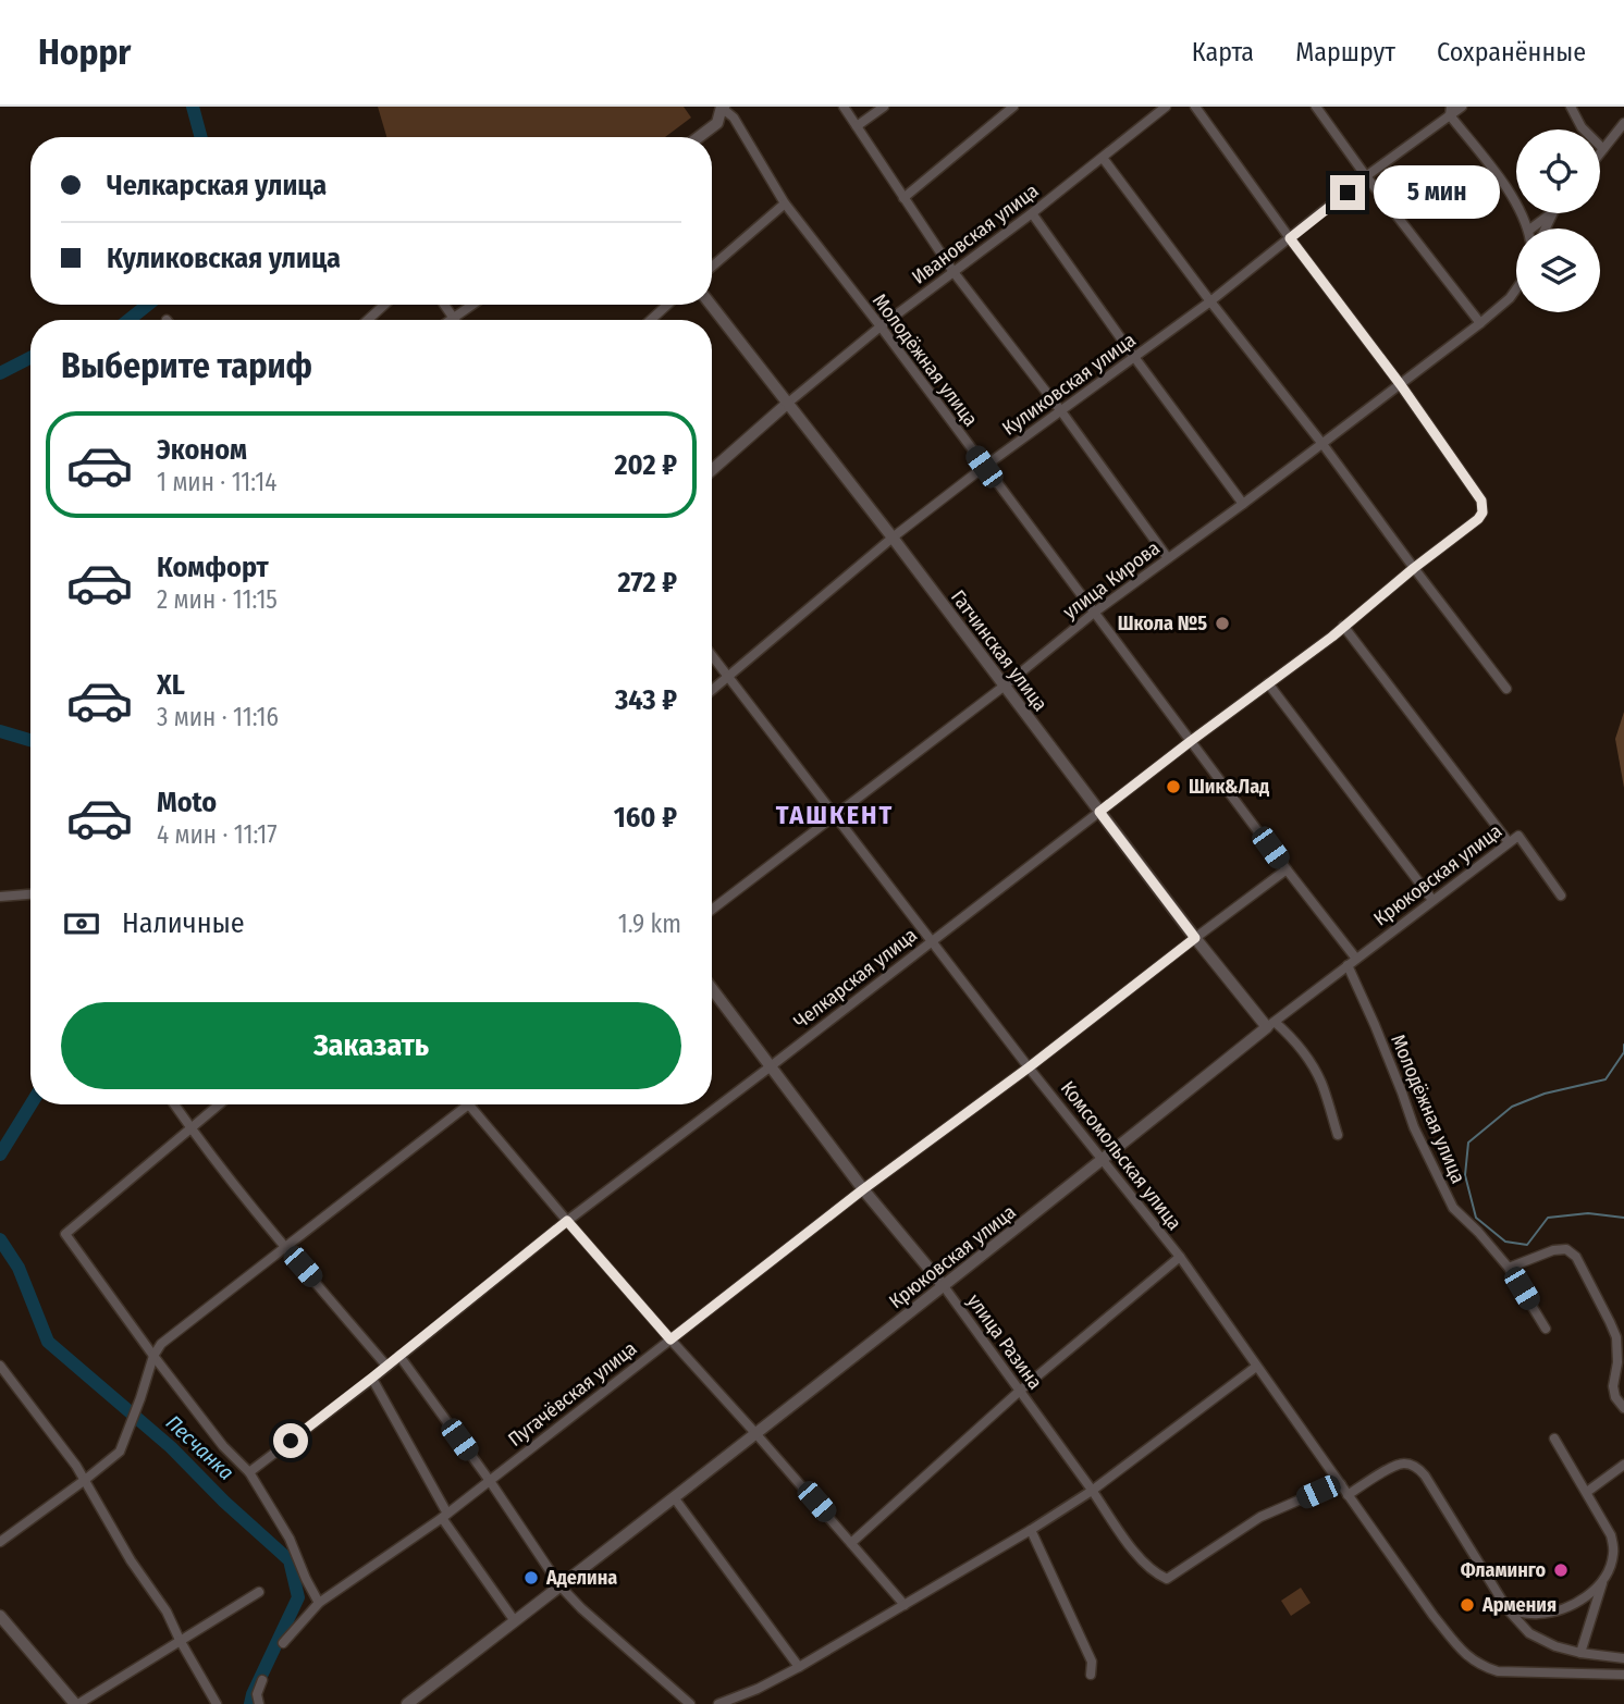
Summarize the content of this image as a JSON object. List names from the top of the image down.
{
  "streets": {
    "street": [
      "Ивановская улица",
      "Молодёжная улица",
      "Куликовская улица",
      "улица Кирова",
      "Гатчинская улица",
      "Крюковская улица",
      "Челкарская улица",
      "Комсомольская улица",
      "улица Разина",
      "Пугачёвская улица"
    ]
  },
  "crossings": [
    ["Ивановская улица", "Молодёжная улица"],
    ["Ивановская улица", "Гатчинская улица"],
    ["Молодёжная улица", "Куликовская улица"],
    ["Молодёжная улица", "улица Кирова"],
    ["Молодёжная улица", "Крюковская улица"],
    ["Молодёжная улица", "Челкарская улица"],
    ["Молодёжная улица", "Пугачёвская улица"],
    ["Куликовская улица", "Гатчинская улица"],
    ["Куликовская улица", "Комсомольская улица"],
    ["улица Кирова", "Гатчинская улица"],
    ["улица Кирова", "Челкарская улица"],
    ["улица Кирова", "Комсомольская улица"],
    ["Гатчинская улица", "Крюковская улица"],
    ["Гатчинская улица", "Челкарская улица"],
    ["Гатчинская улица", "Пугачёвская улица"],
    ["Крюковская улица", "Комсомольская улица"],
    ["Крюковская улица", "улица Разина"],
    ["Челкарская улица", "Комсомольская улица"],
    ["Челкарская улица", "улица Разина"],
    ["Комсомольская улица", "улица Разина"],
    ["Комсомольская улица", "Пугачёвская улица"],
    ["улица Разина", "Пугачёвская улица"]
  ],
  "districts": ["ТАШКЕНТ"],
  "water": ["Песчанка"],
  "places": [
    "Школа №5",
    "Шик&Лад",
    "Фламинго",
    "Аделина",
    "Армения"
  ],
  "page": {
    "header": "Hoppr",
    "nav": ["Карта", "Маршрут", "Сохранённые"],
    "banner": ["Челкарская улица", "Куликовская улица"],
    "bubble": "5 мин",
    "heading": "Выберите тариф",
    "list": [
      {
        "name": "Эконом",
        "note": "1 мин · 11:14",
        "value": "202 ₽"
      },
      {
        "name": "Комфорт",
        "note": "2 мин · 11:15",
        "value": "272 ₽"
      },
      {
        "name": "XL",
        "note": "3 мин · 11:16",
        "value": "343 ₽"
      },
      {
        "name": "Moto",
        "note": "4 мин · 11:17",
        "value": "160 ₽"
      }
    ],
    "pay": ["Наличные", "1.9 km"],
    "buttons": "Заказать"
  }
}
